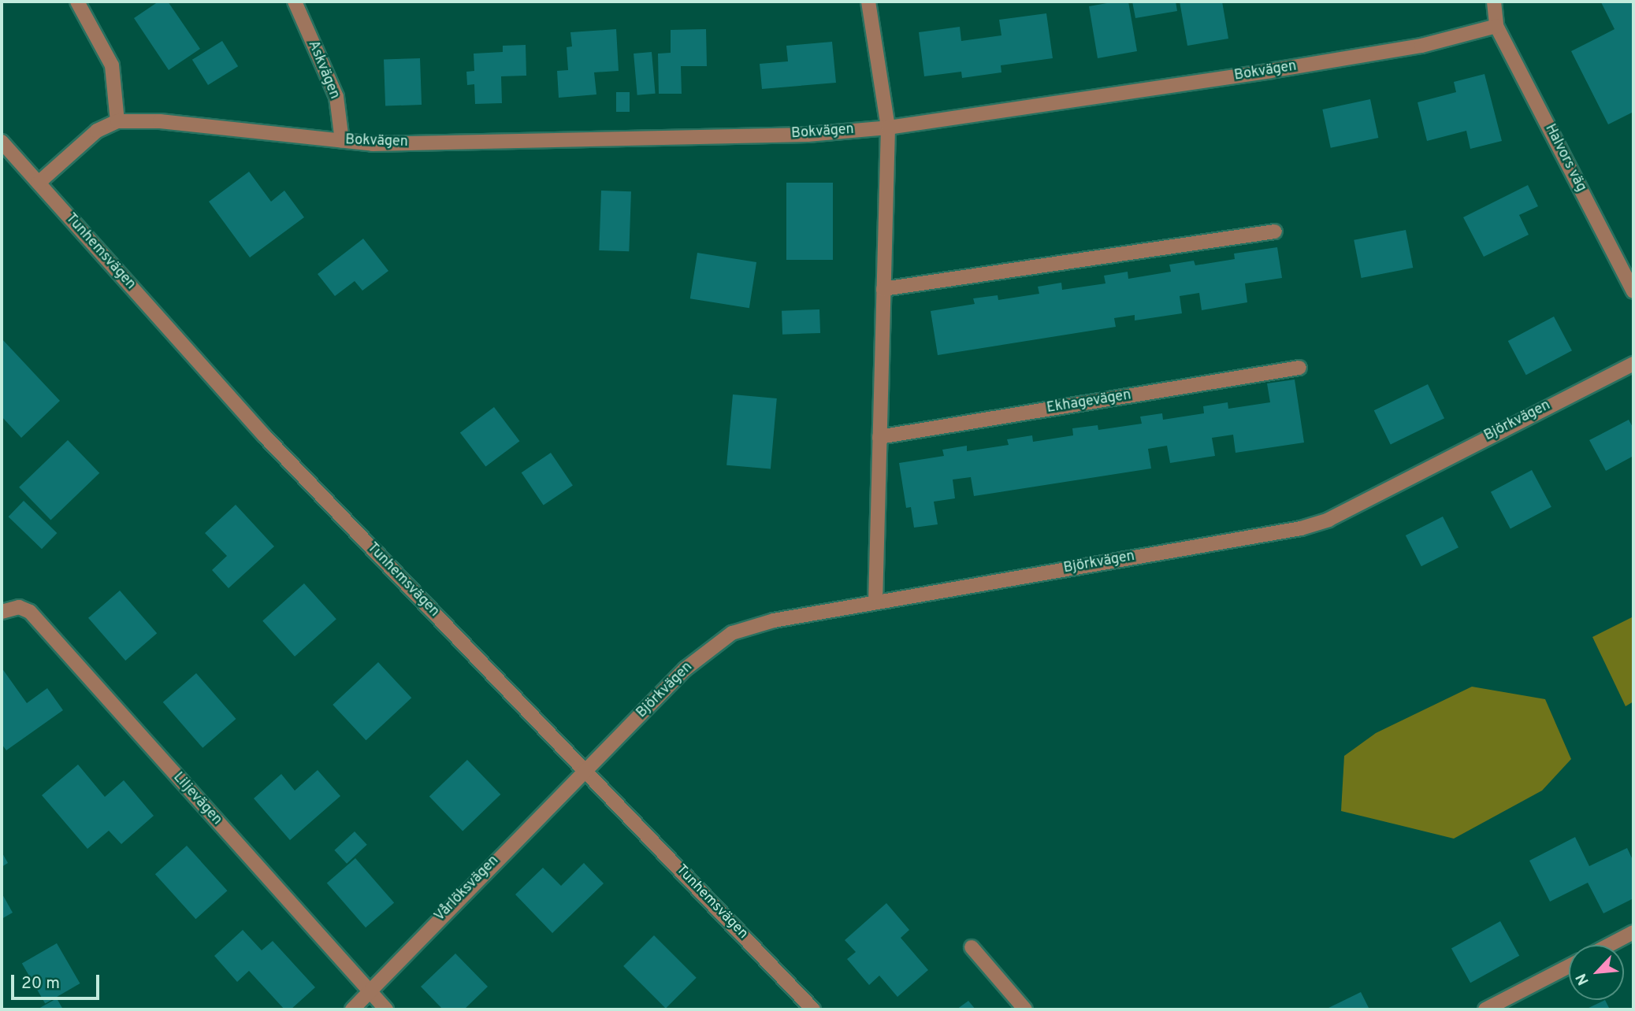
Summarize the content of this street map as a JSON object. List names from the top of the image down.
{
  "streets": {
    "street": [
      "Askvägen",
      "Bokvägen",
      "Halvors väg",
      "Tunhemsvägen",
      "Ekhagevägen",
      "Björkvägen",
      "Liljevägen",
      "Vårlöksvägen"
    ]
  },
  "crossings": [
    ["Askvägen", "Bokvägen"],
    ["Bokvägen", "Halvors väg"],
    ["Bokvägen", "Tunhemsvägen"],
    ["Tunhemsvägen", "Björkvägen"],
    ["Tunhemsvägen", "Vårlöksvägen"],
    ["Björkvägen", "Vårlöksvägen"],
    ["Liljevägen", "Vårlöksvägen"]
  ],
  "scale_bar": "20 m",
  "north": "bottom left"
}
